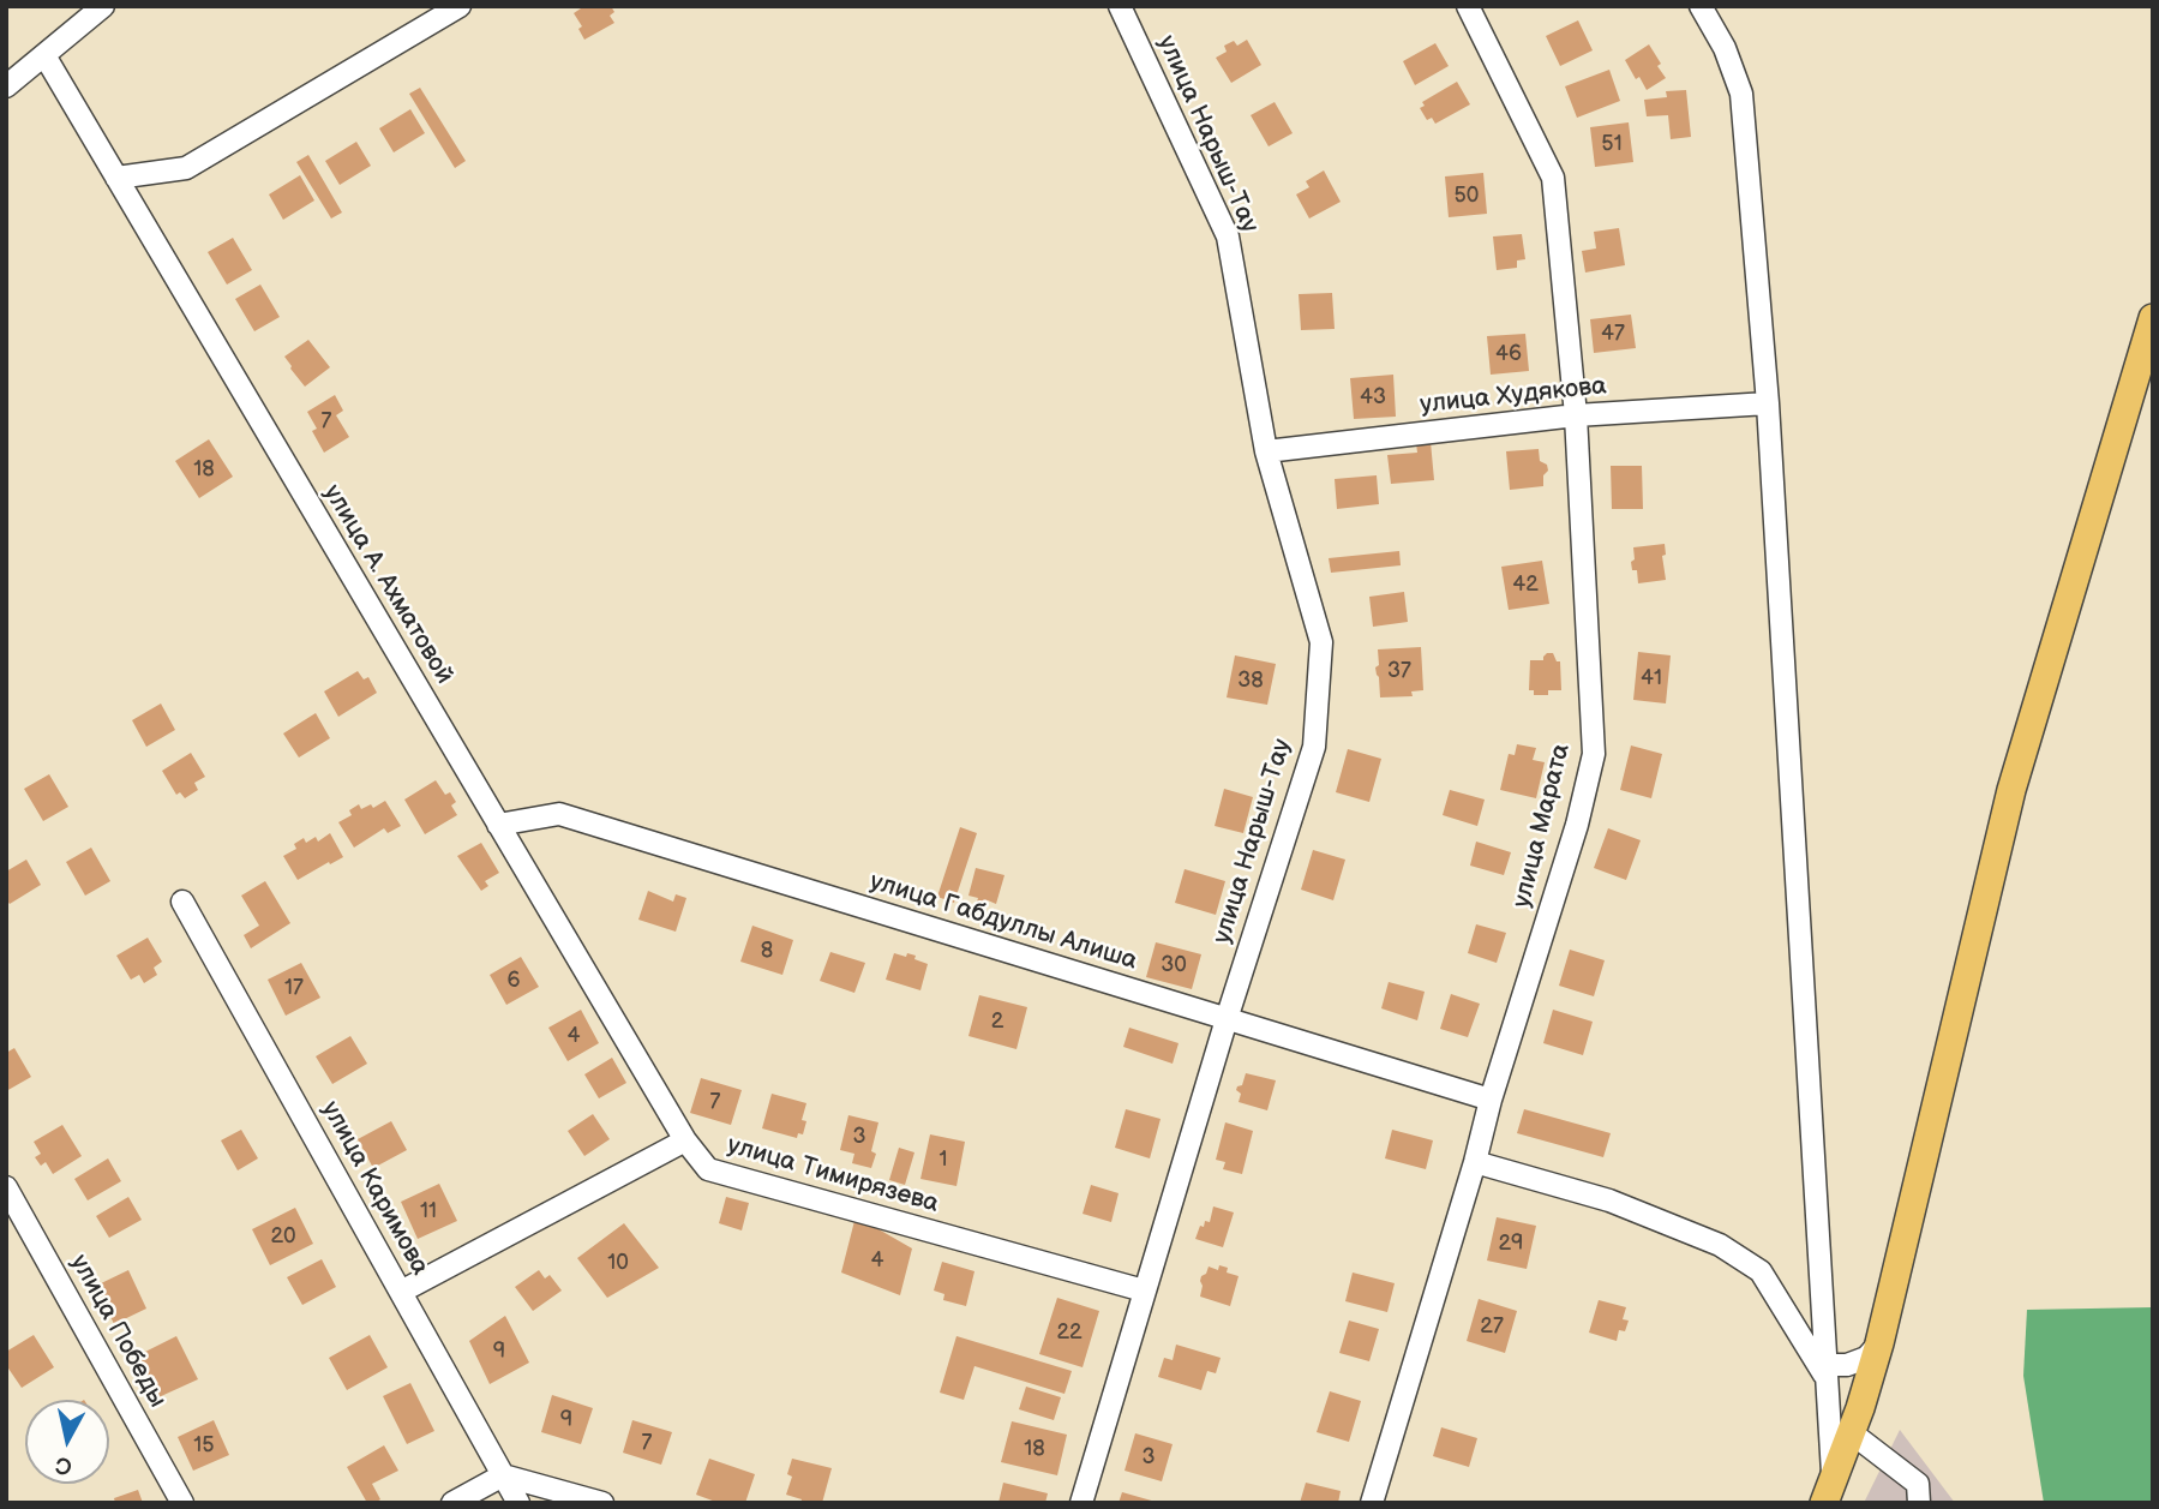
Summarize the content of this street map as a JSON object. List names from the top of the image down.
{
  "streets": {
    "street": [
      "улица Нарыш-Тау",
      "улица Худякова",
      "улица А. Ахматовой",
      "улица Марата",
      "улица Габдуллы Алиша",
      "улица Тимирязева",
      "улица Каримова",
      "улица Победы"
    ]
  },
  "crossings": [
    ["улица Нарыш-Тау", "улица Худякова"],
    ["улица Нарыш-Тау", "улица Габдуллы Алиша"],
    ["улица Нарыш-Тау", "улица Тимирязева"],
    ["улица Худякова", "улица Марата"],
    ["улица А. Ахматовой", "улица Габдуллы Алиша"],
    ["улица А. Ахматовой", "улица Тимирязева"],
    ["улица Марата", "улица Габдуллы Алиша"]
  ],
  "house_numbers": [
    "51",
    "50",
    "47",
    "46",
    "43",
    "7",
    "18",
    "42",
    "37",
    "41",
    "38",
    "8",
    "30",
    "6",
    "17",
    "2",
    "4",
    "7",
    "3",
    "1",
    "11",
    "20",
    "29",
    "4",
    "10",
    "27",
    "22",
    "9",
    "9",
    "7",
    "15",
    "18",
    "3"
  ],
  "north": "bottom"
}
